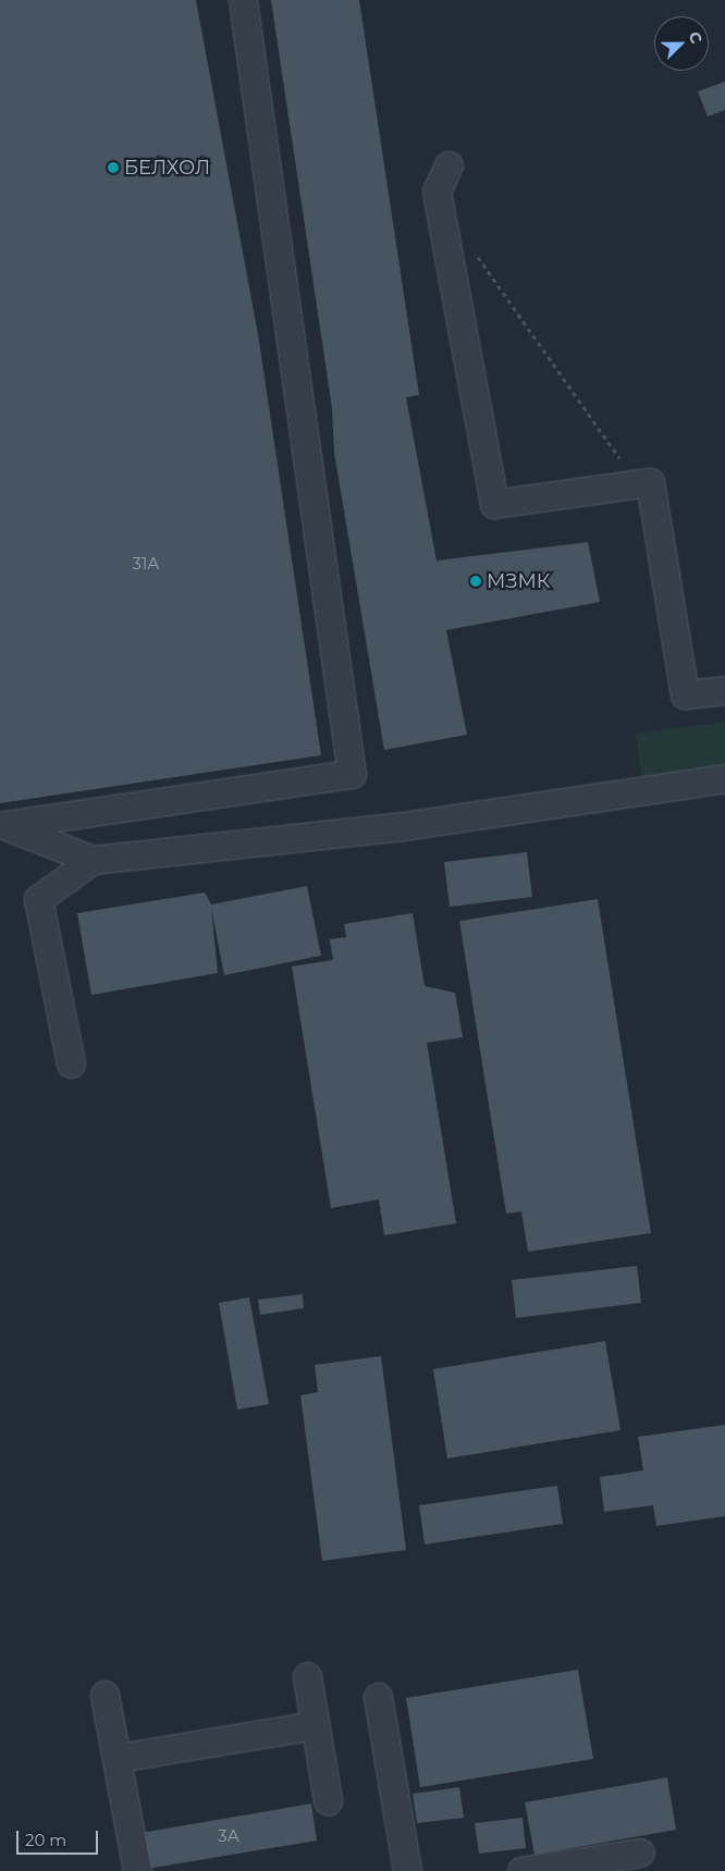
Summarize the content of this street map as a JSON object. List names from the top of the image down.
{
  "places": ["БЕЛХОЛ", "МЗМК"],
  "house_numbers": ["31А", "3А"],
  "scale_bar": "20 m",
  "north": "top right"
}
